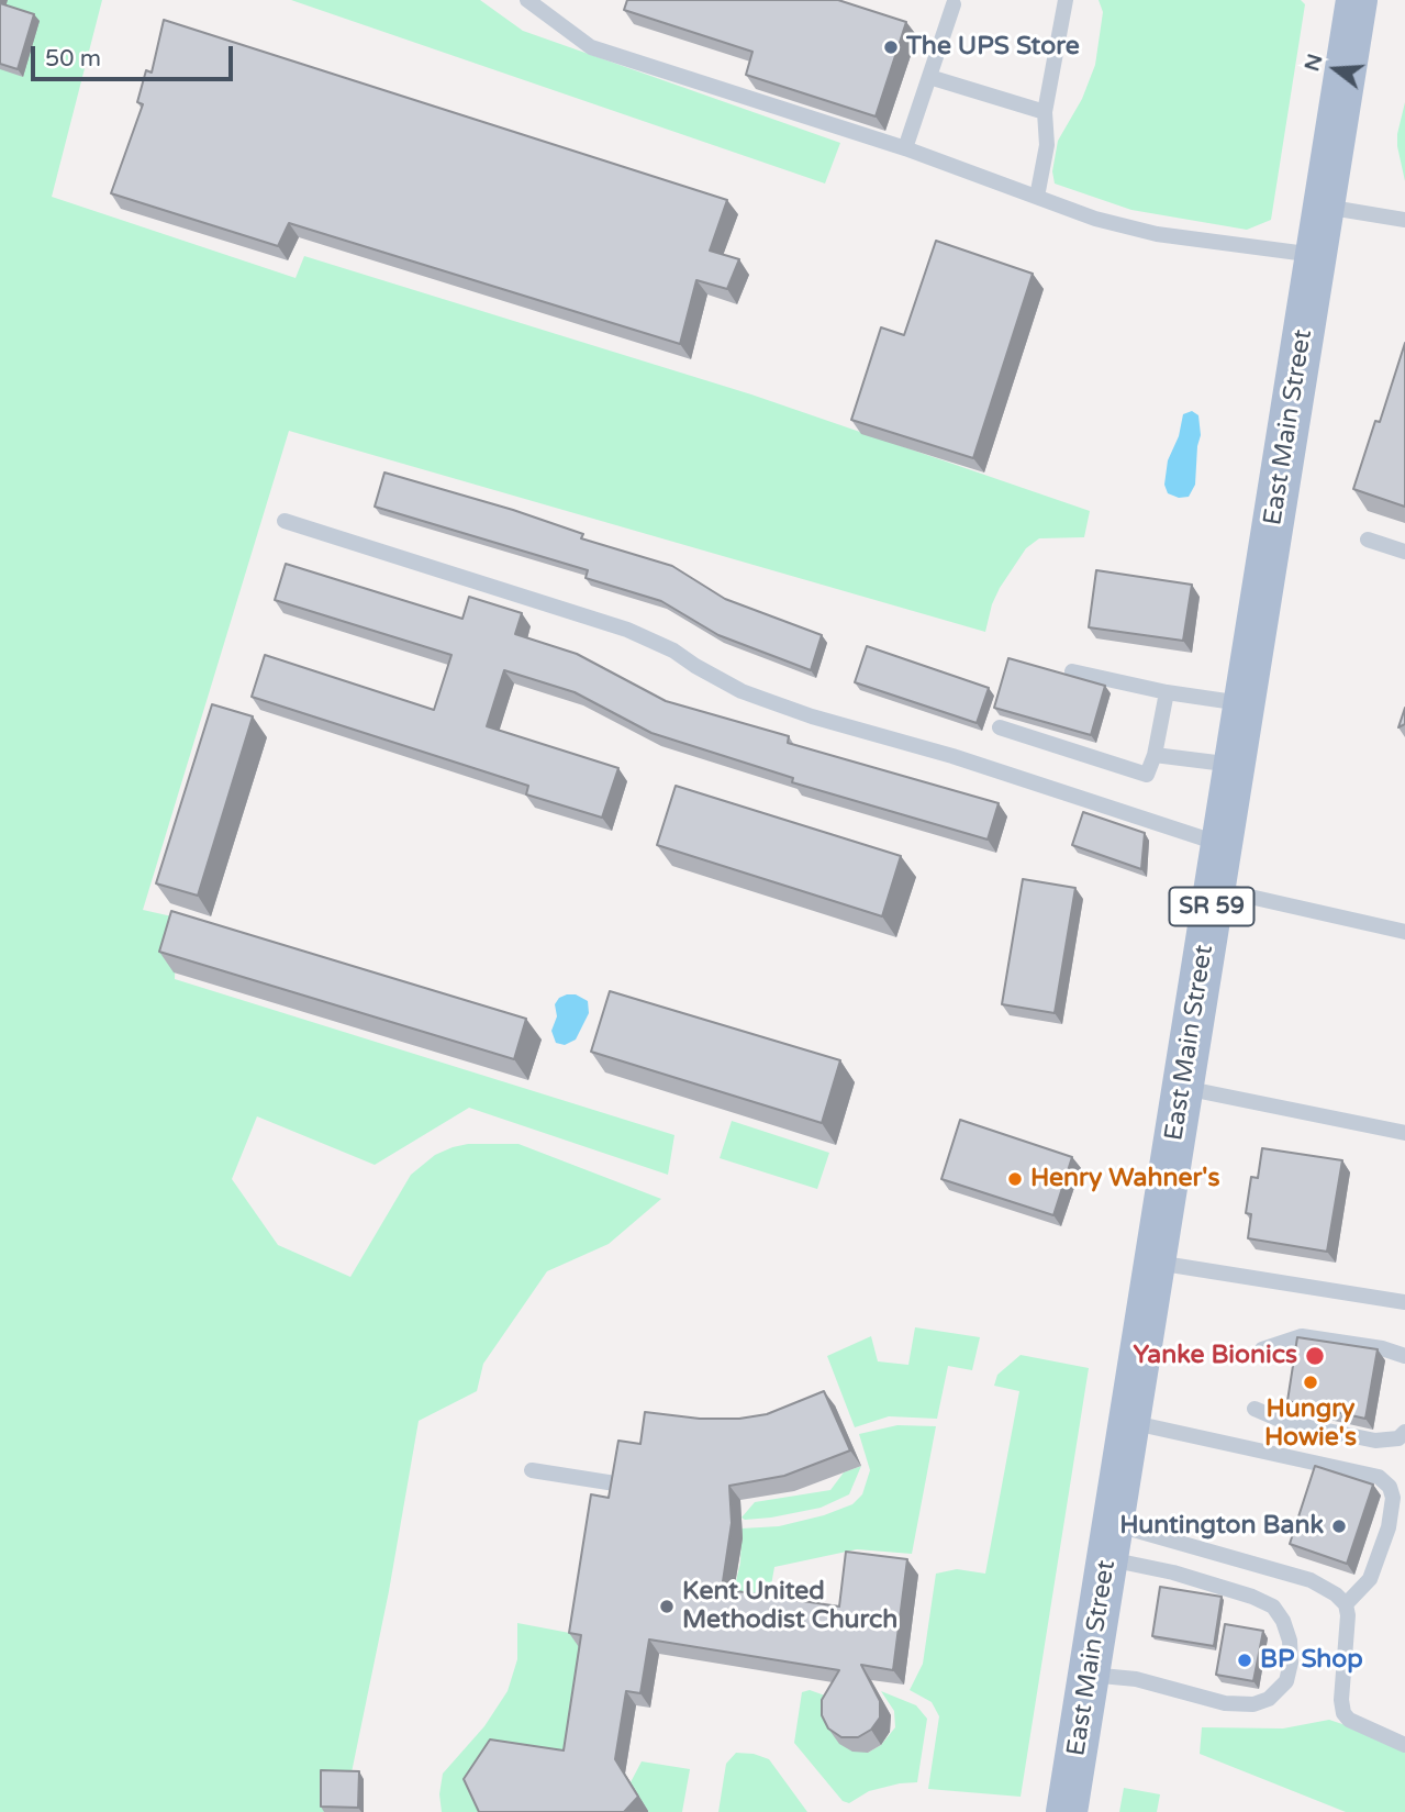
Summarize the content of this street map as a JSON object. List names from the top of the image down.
{
  "streets": {
    "main road": ["East Main Street", "SR 59"]
  },
  "places": [
    "The UPS Store",
    "Henry Wahner's",
    "Yanke Bionics",
    "Hungry Howie's",
    "Huntington Bank",
    "Kent United Methodist Church",
    "BP Shop"
  ],
  "scale_bar": "50 m",
  "north": "left"
}
